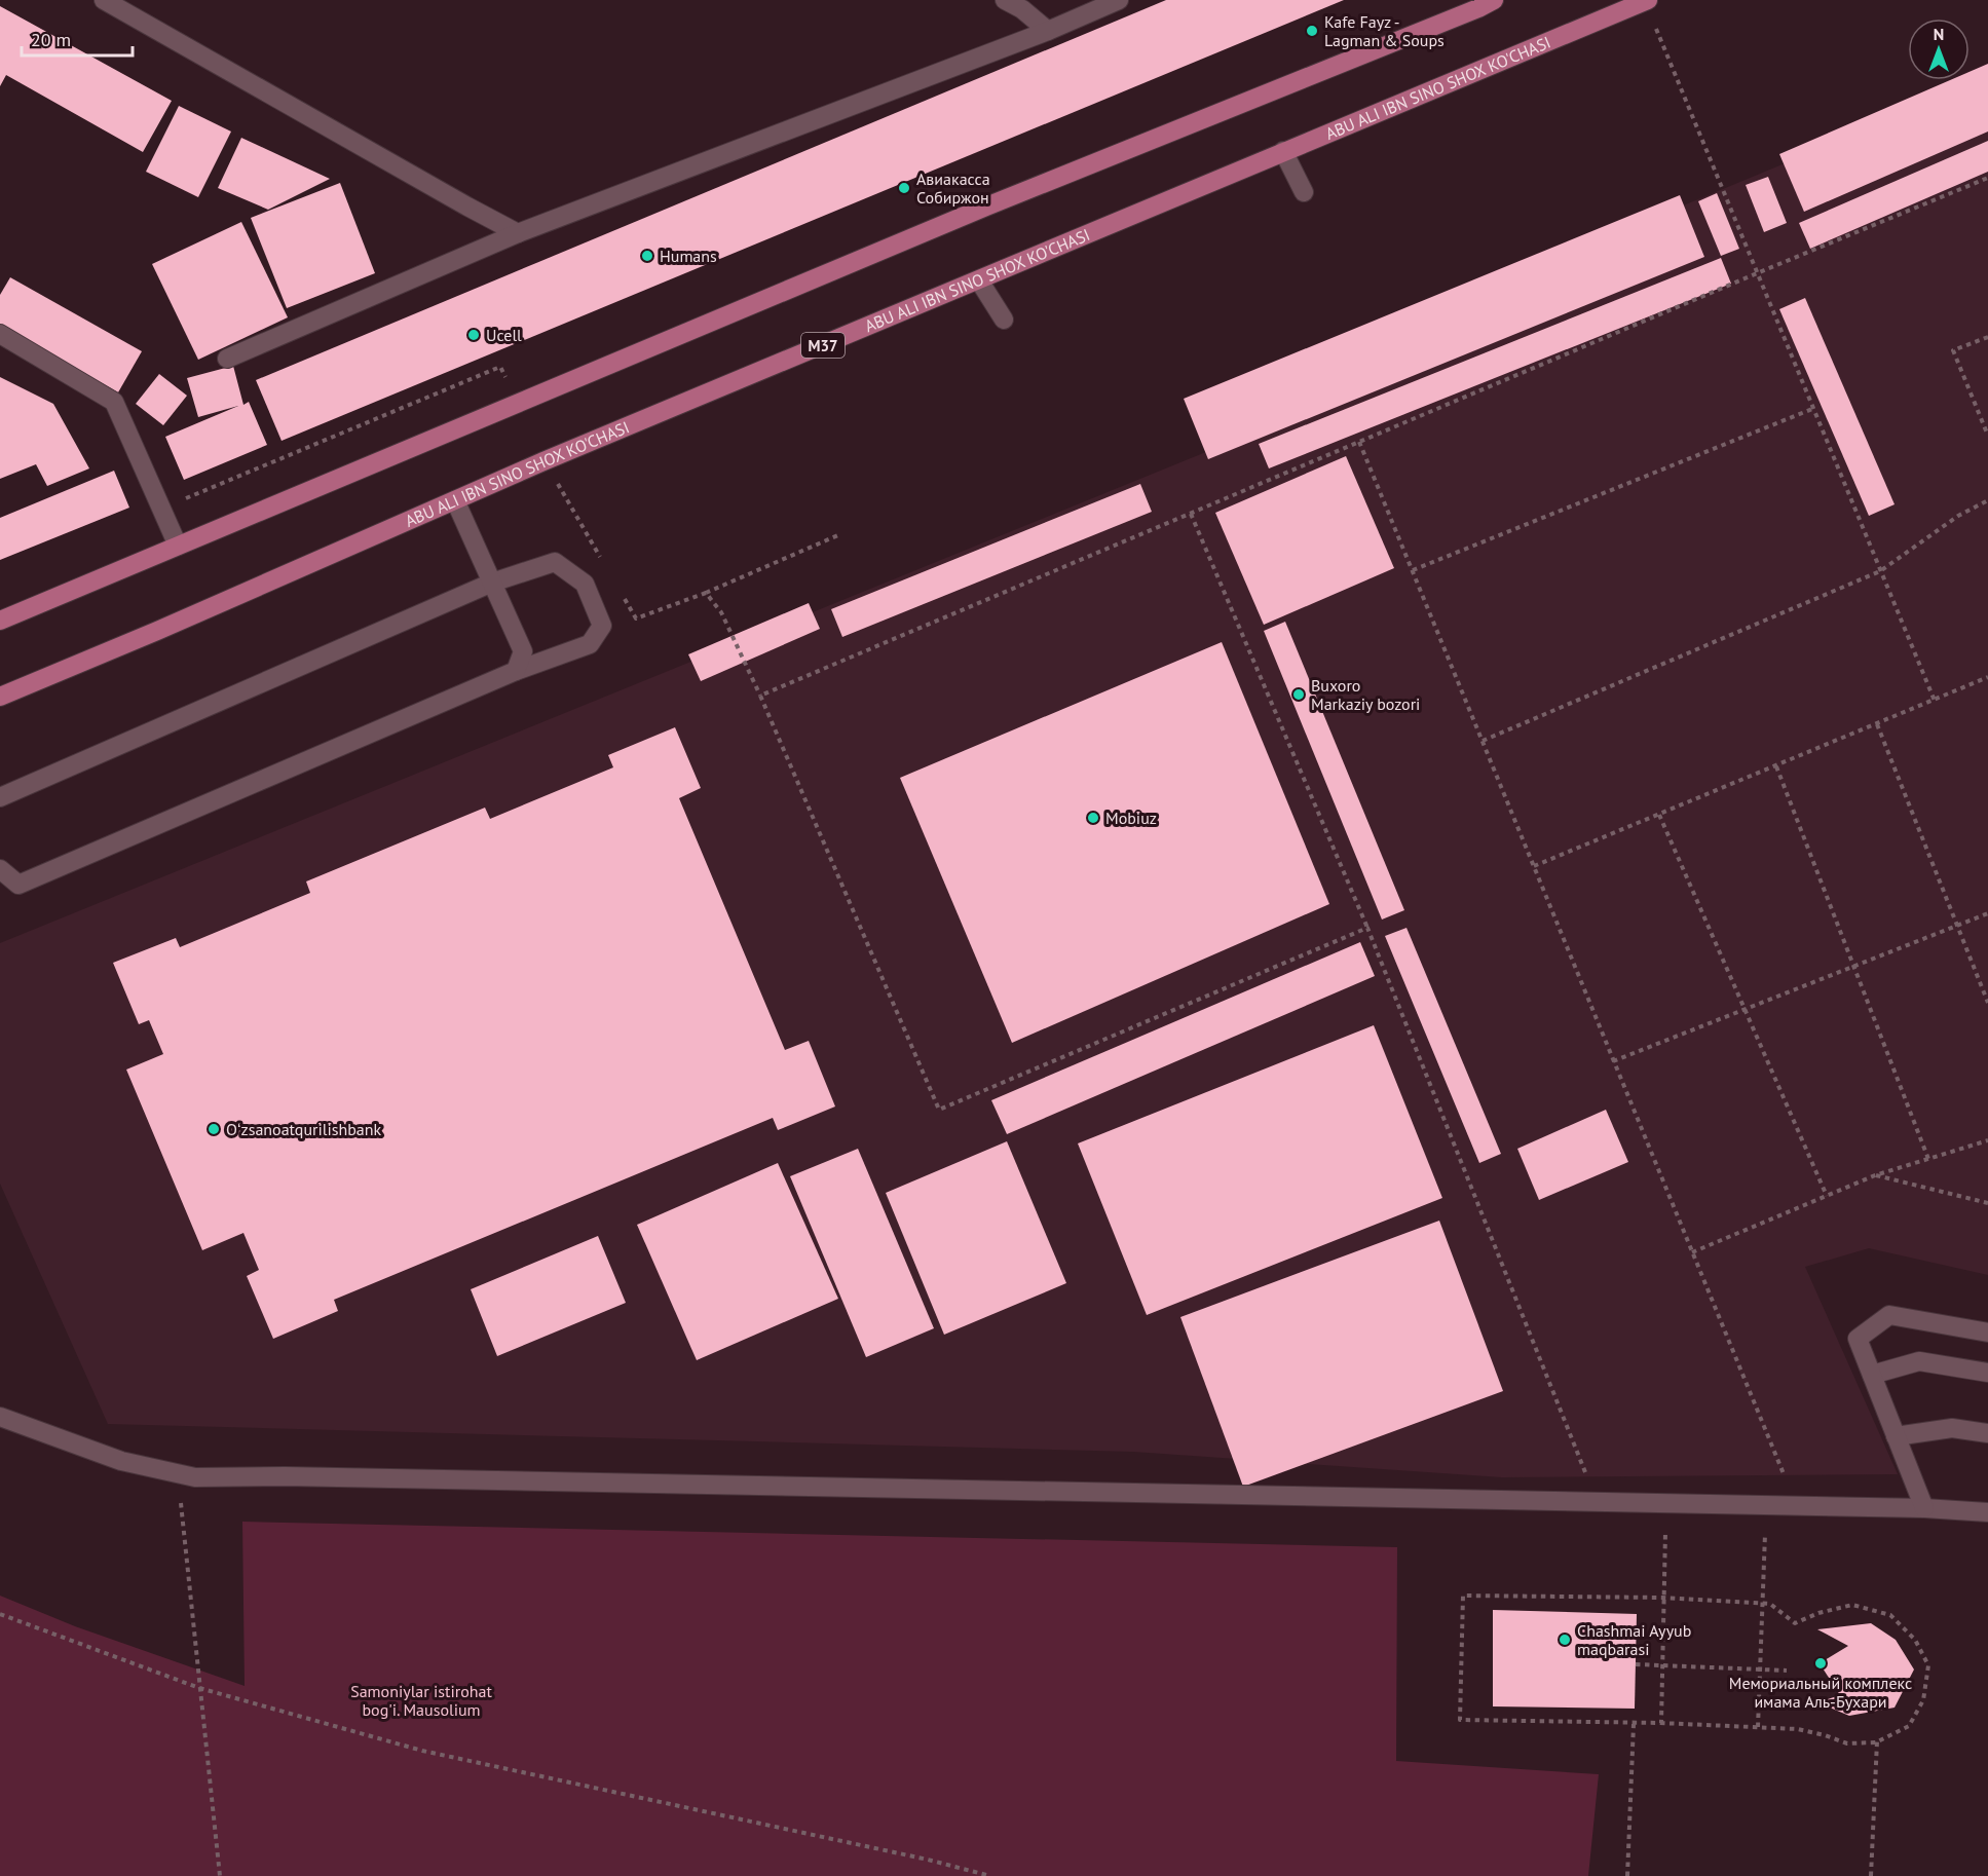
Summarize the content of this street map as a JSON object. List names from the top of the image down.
{
  "streets": {
    "main road": ["ABU ALI IBN SINO SHOX KO'CHASI", "M37"]
  },
  "parks": ["Samoniylar istirohat bog'i. Mausolium"],
  "places": [
    "Kafe Fayz - Lagman & Soups",
    "Авиакасса Собиржон",
    "Humans",
    "Ucell",
    "Buxoro Markaziy bozori",
    "Mobiuz",
    "Oʻzsanoatqurilishbank",
    "Chashmai Ayyub maqbarasi",
    "Мемориальный комплекс имама Аль-Бухари"
  ],
  "scale_bar": "20 m",
  "north": "top"
}
